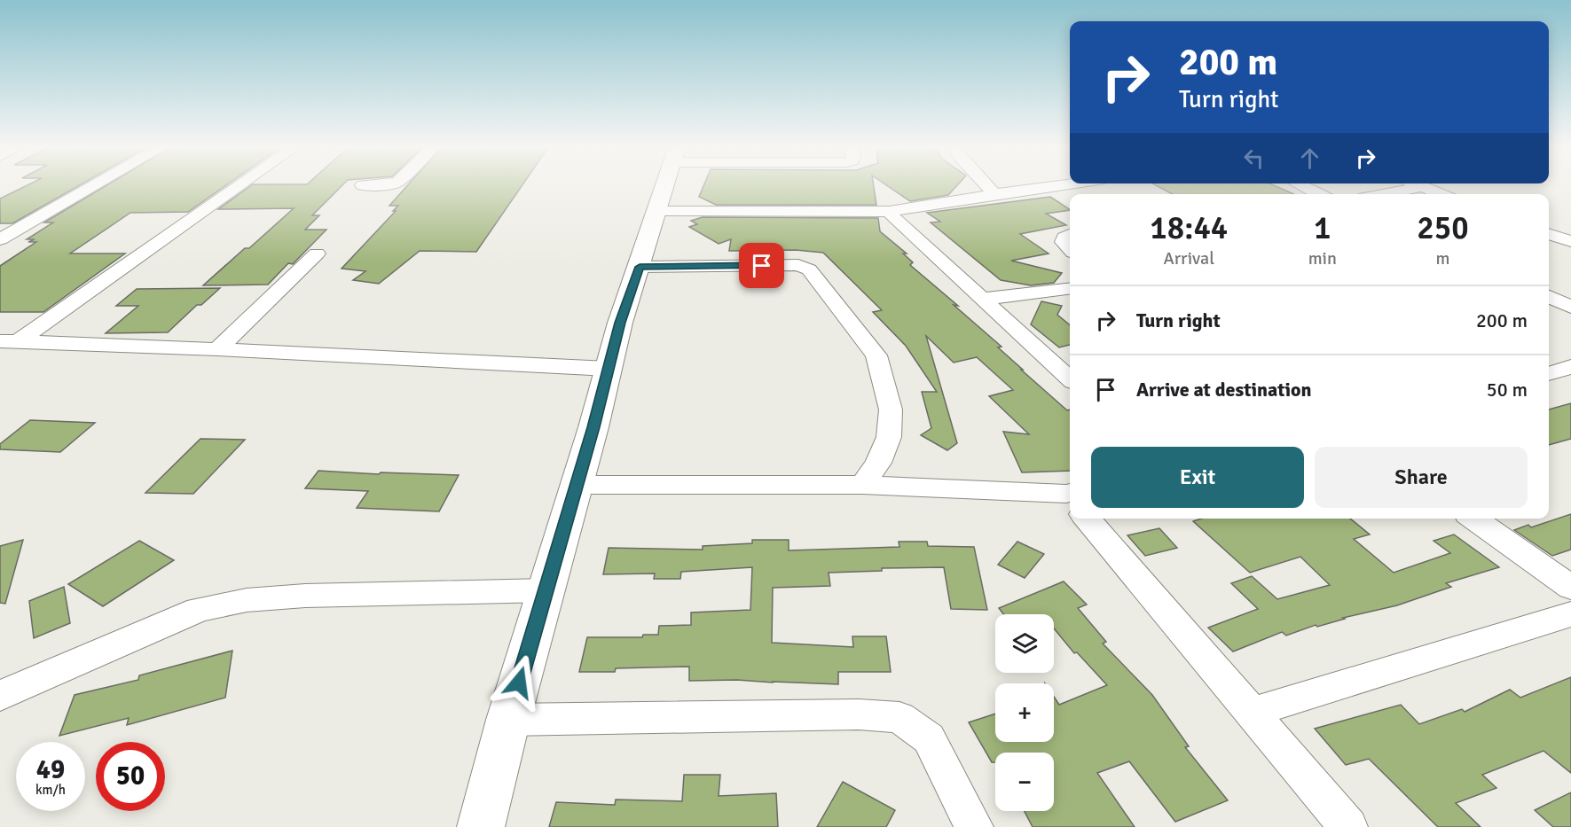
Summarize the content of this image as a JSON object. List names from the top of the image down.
{
  "page": {
    "turn": ["200 m", "Turn right"],
    "eta": [
      "18:44",
      "Arrival",
      "1",
      "min",
      "250",
      "m"
    ],
    "list": [
      {
        "name": "Turn right",
        "value": "200 m"
      },
      {
        "name": "Arrive at destination",
        "value": "50 m"
      }
    ],
    "buttons": ["Exit", "Share"],
    "map_buttons": ["+", "−"],
    "speed": "49 km/h",
    "limit": "50"
  }
}
